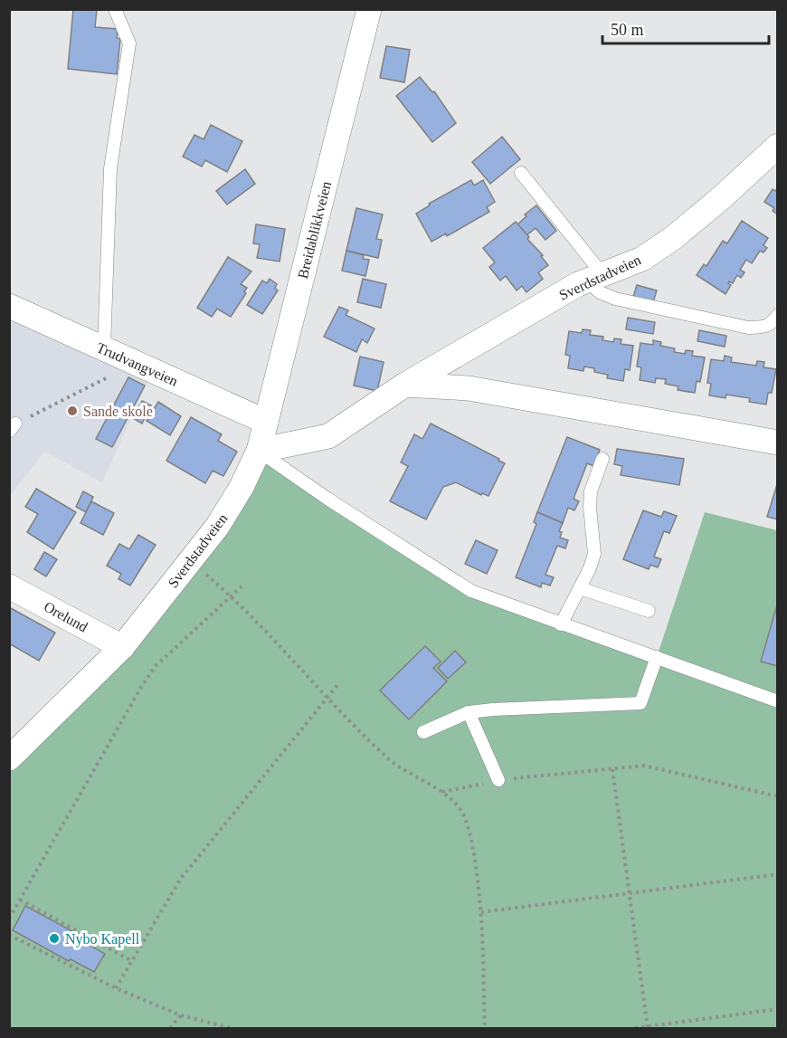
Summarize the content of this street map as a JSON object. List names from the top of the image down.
{
  "streets": {
    "street": [
      "Breidablikkveien",
      "Sverdstadveien",
      "Trudvangveien",
      "Orelund"
    ]
  },
  "crossings": [
    ["Breidablikkveien", "Sverdstadveien"],
    ["Breidablikkveien", "Trudvangveien"],
    ["Sverdstadveien", "Orelund"]
  ],
  "places": ["Sande skole", "Nybo Kapell"],
  "scale_bar": "50 m"
}
